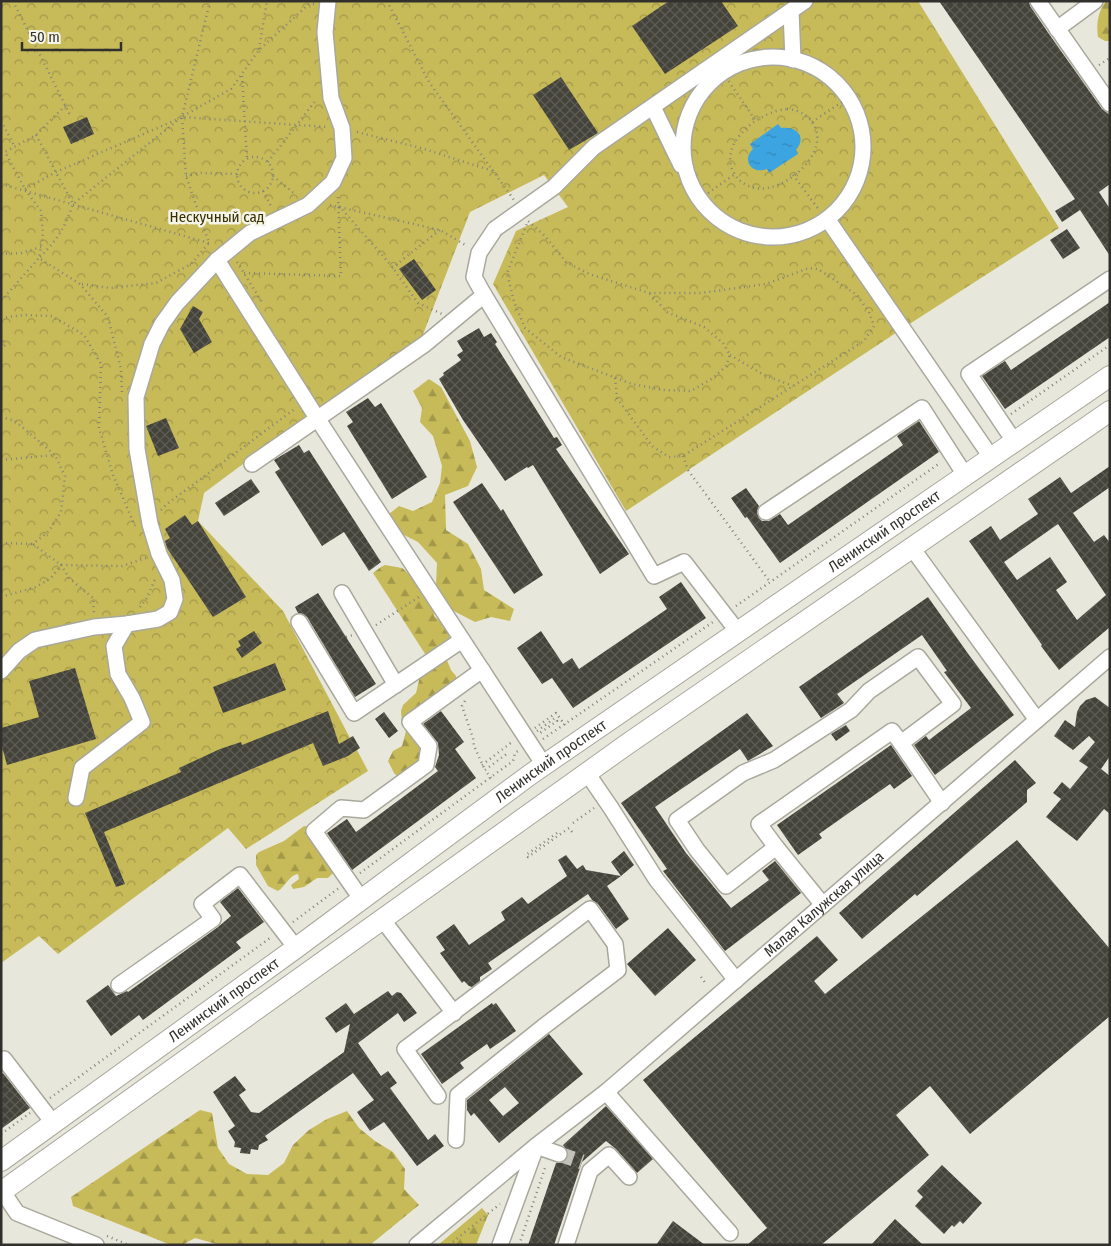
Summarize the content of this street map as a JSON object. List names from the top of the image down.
{
  "streets": {
    "main road": ["Ленинский проспект"],
    "street": ["Малая Калужская улица"]
  },
  "parks": ["Нескучный сад"],
  "scale_bar": "50 m"
}
